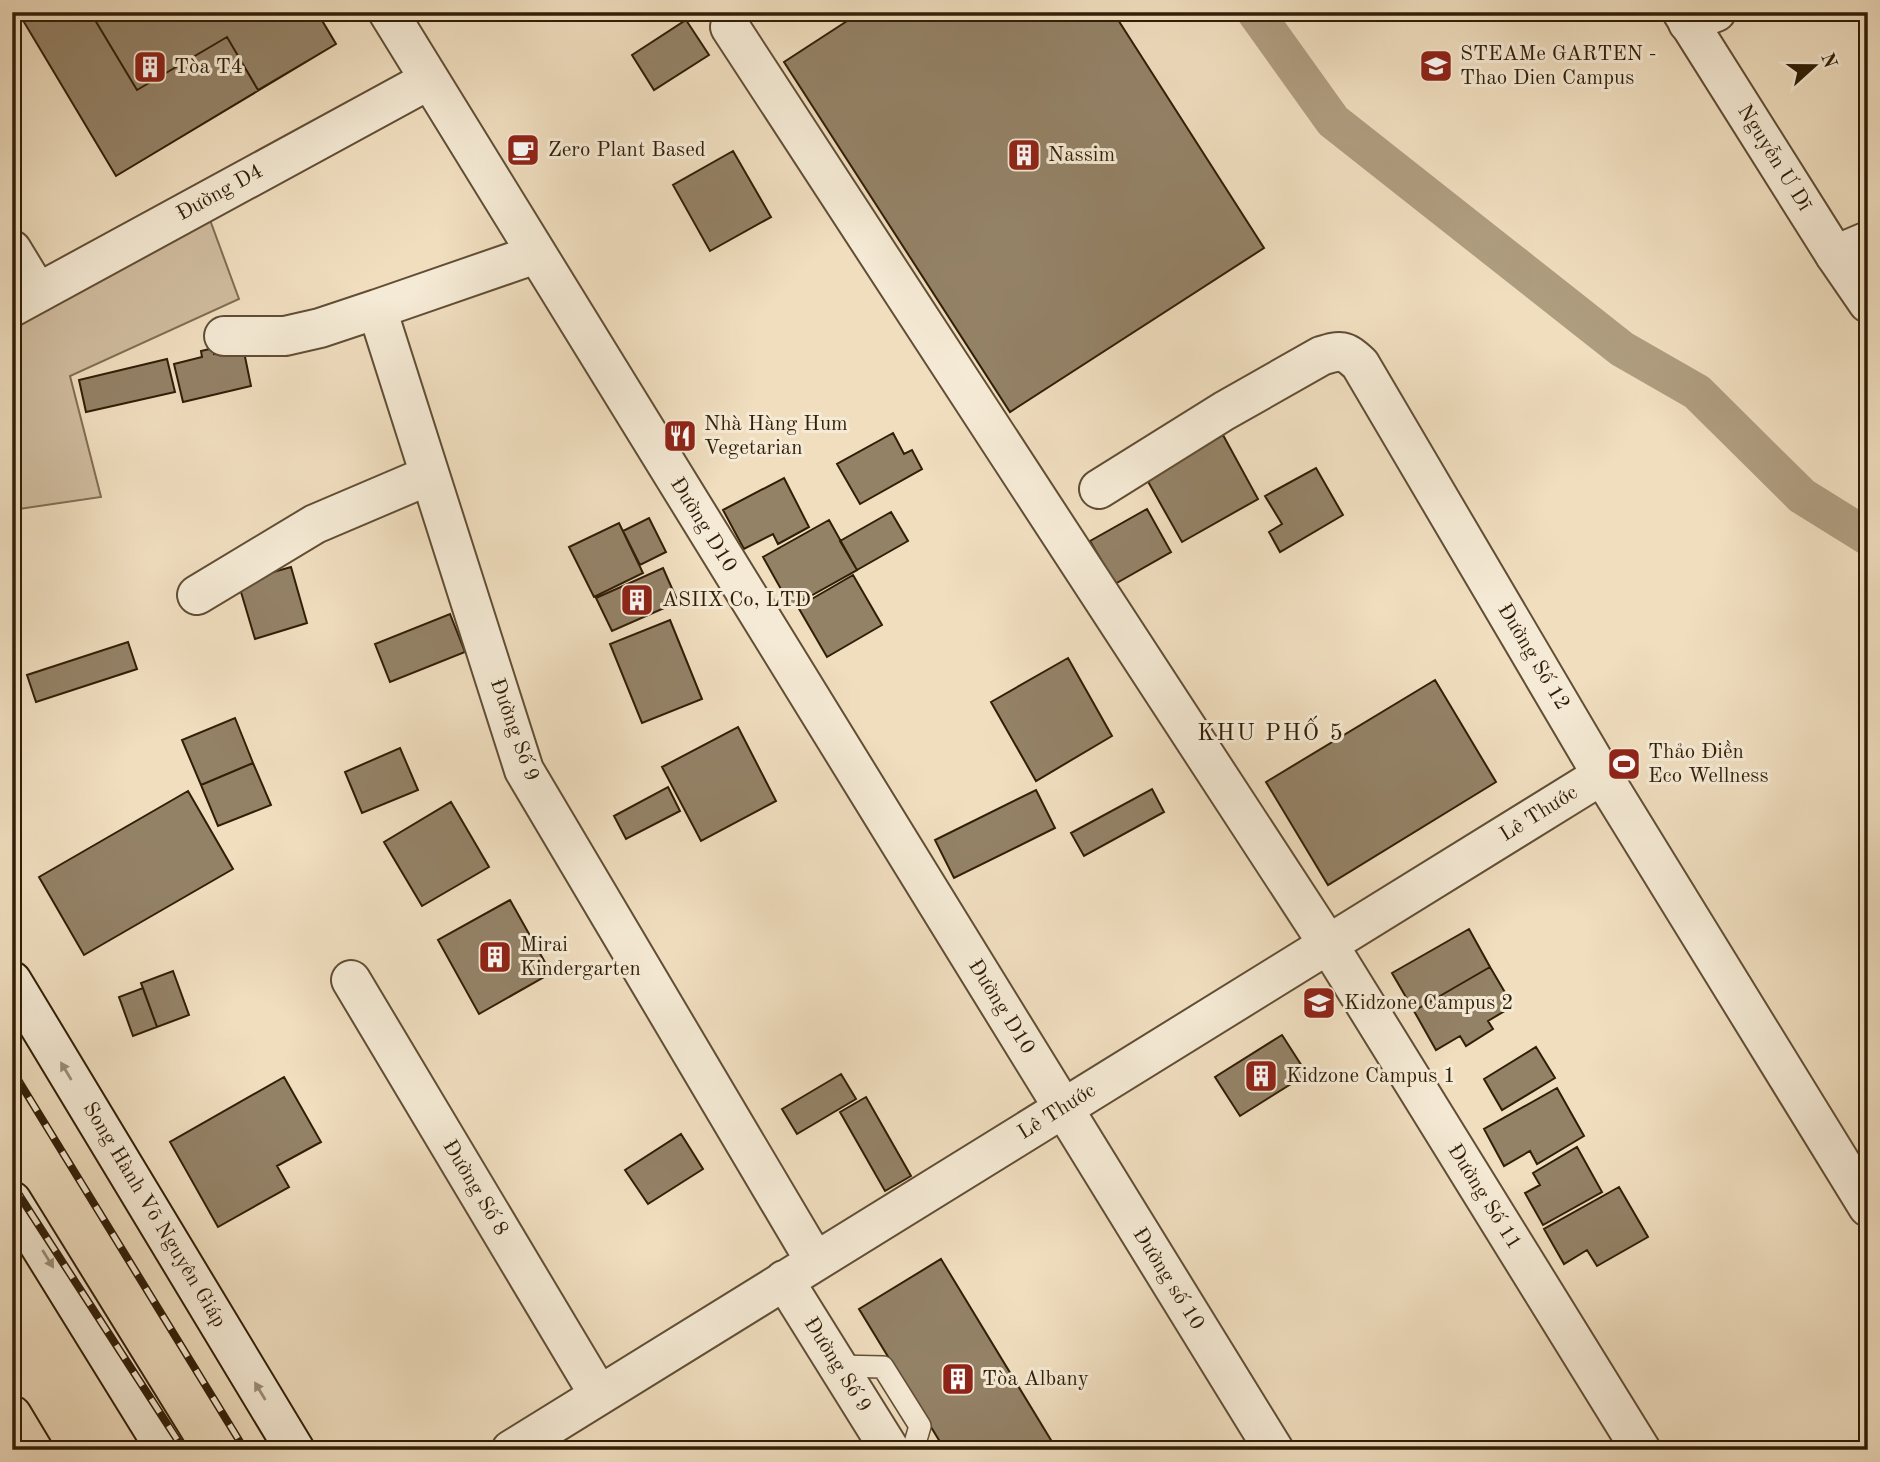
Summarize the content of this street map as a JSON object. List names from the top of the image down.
{
  "streets": {
    "street": [
      "Nguyễn Ư Dĩ",
      "Đường D4",
      "Đường D10",
      "Đường Số 12",
      "Đường Số 9",
      "Lê Thước",
      "Đường Số 8",
      "Đường Số 11",
      "Song Hành Võ Nguyên Giáp",
      "Đường số 10"
    ]
  },
  "crossings": [
    ["Đường D4", "Đường D10"],
    ["Đường D10", "Lê Thước"],
    ["Đường D10", "Đường số 10"],
    ["Đường Số 12", "Lê Thước"],
    ["Đường Số 9", "Lê Thước"],
    ["Lê Thước", "Đường Số 8"],
    ["Lê Thước", "Đường Số 11"],
    ["Lê Thước", "Đường số 10"]
  ],
  "districts": ["KHU PHỐ 5"],
  "places": {
    "school or university": ["STEAMe GARTEN - Thao Dien Campus", "Kidzone Campus 2"],
    "building": [
      "Tòa T4",
      "Nassim",
      "ASIIX Co, LTD",
      "Mirai Kindergarten",
      "Kidzone Campus 1",
      "Tòa Albany"
    ],
    "cafe": ["Zero Plant Based"],
    "restaurant": ["Nhà Hàng Hum Vegetarian"],
    "sports": ["Thảo Điền Eco Wellness"]
  },
  "north": "right"
}
